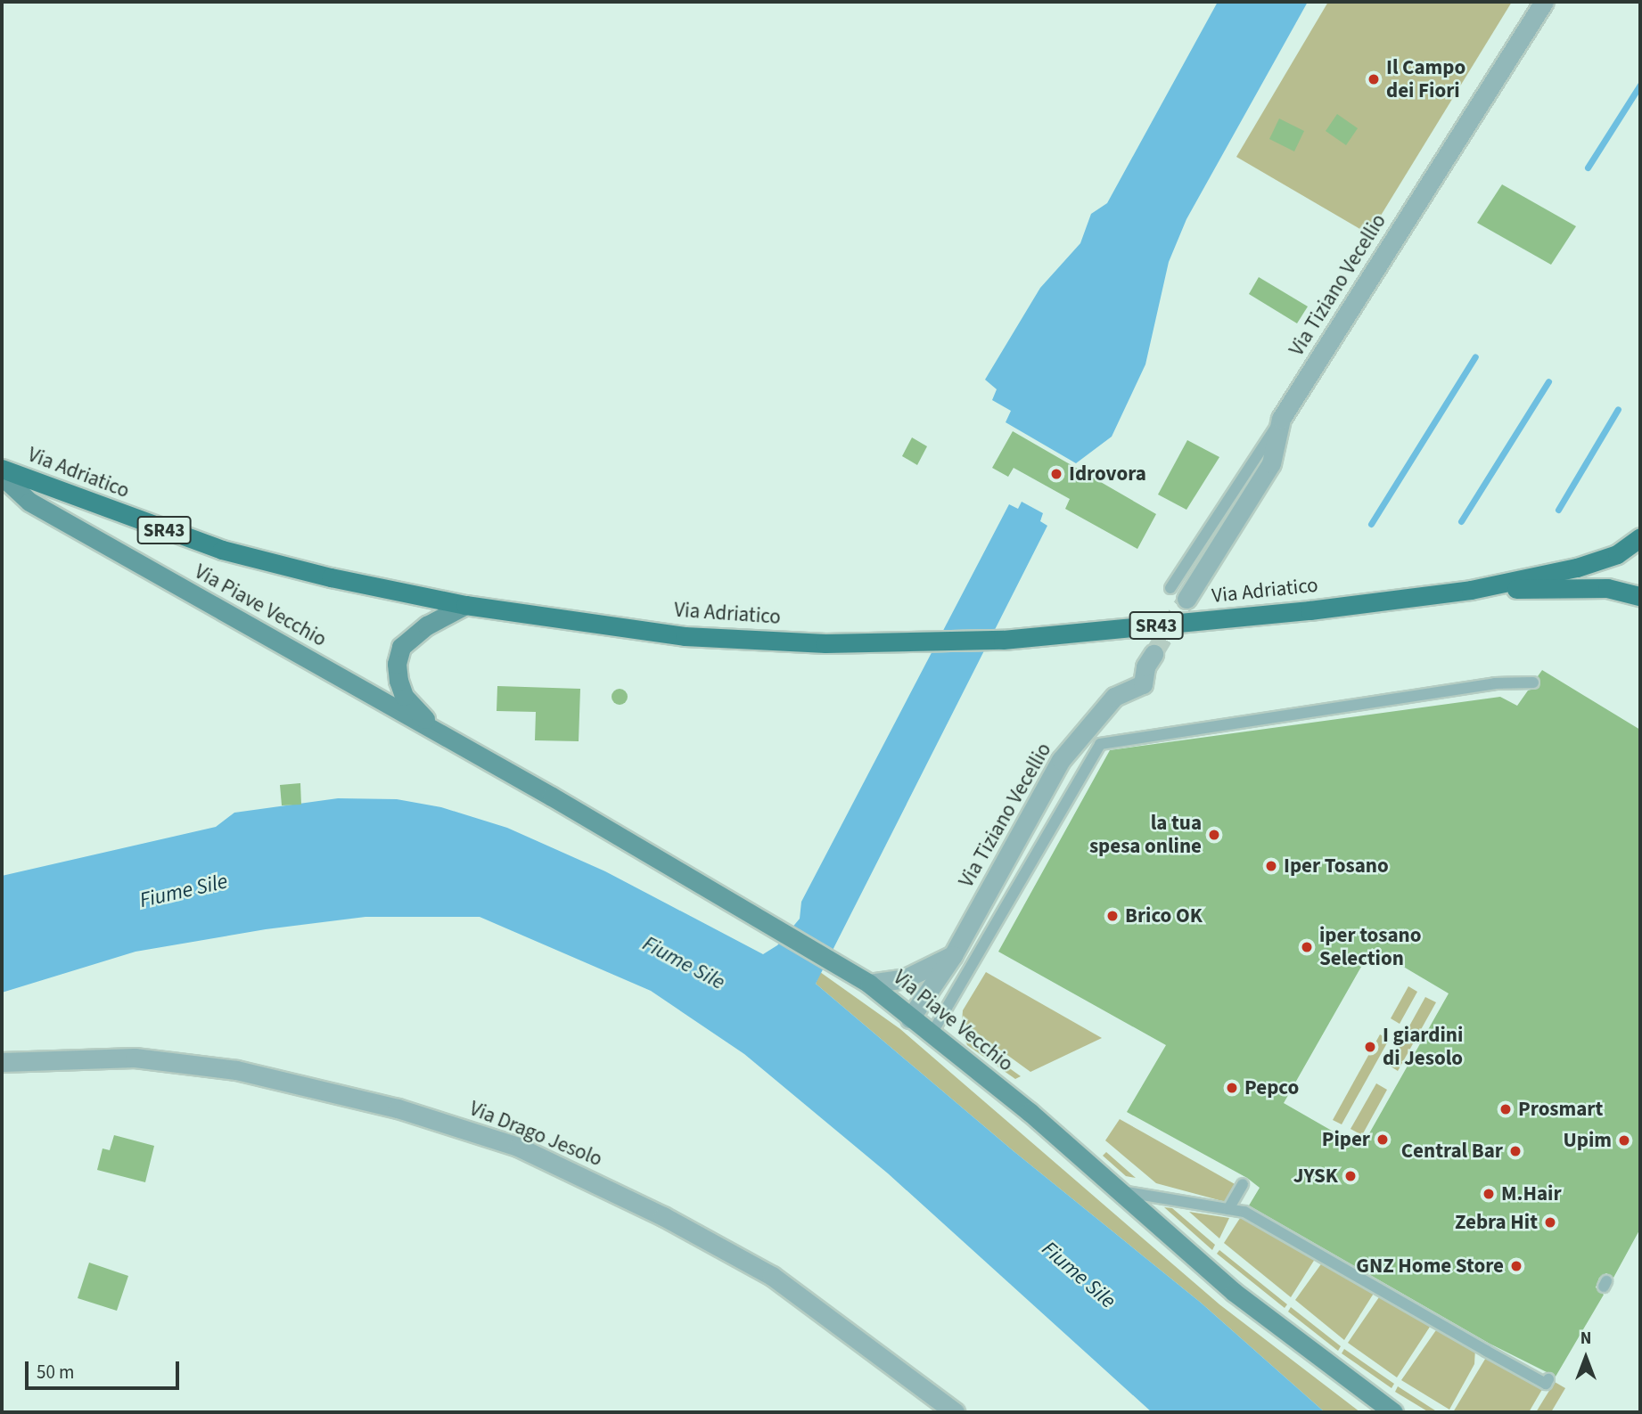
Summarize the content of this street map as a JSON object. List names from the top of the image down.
{
  "streets": {
    "main road": ["Via Adriatico", "SR43"],
    "street": ["Via Tiziano Vecellio", "Via Piave Vecchio", "Via Drago Jesolo"]
  },
  "crossings": [
    ["Via Tiziano Vecellio", "Via Piave Vecchio"],
    ["Via Adriatico", "Via Piave Vecchio"]
  ],
  "water": ["Fiume Sile"],
  "places": [
    "Il Campo dei Fiori",
    "Idrovora",
    "la tua spesa online",
    "Iper Tosano",
    "Brico OK",
    "iper tosano Selection",
    "I giardini di Jesolo",
    "Pepco",
    "Prosmart",
    "Piper",
    "Upim",
    "Central Bar",
    "JYSK",
    "M.Hair",
    "Zebra Hit",
    "GNZ Home Store"
  ],
  "scale_bar": "50 m",
  "north": "top"
}
